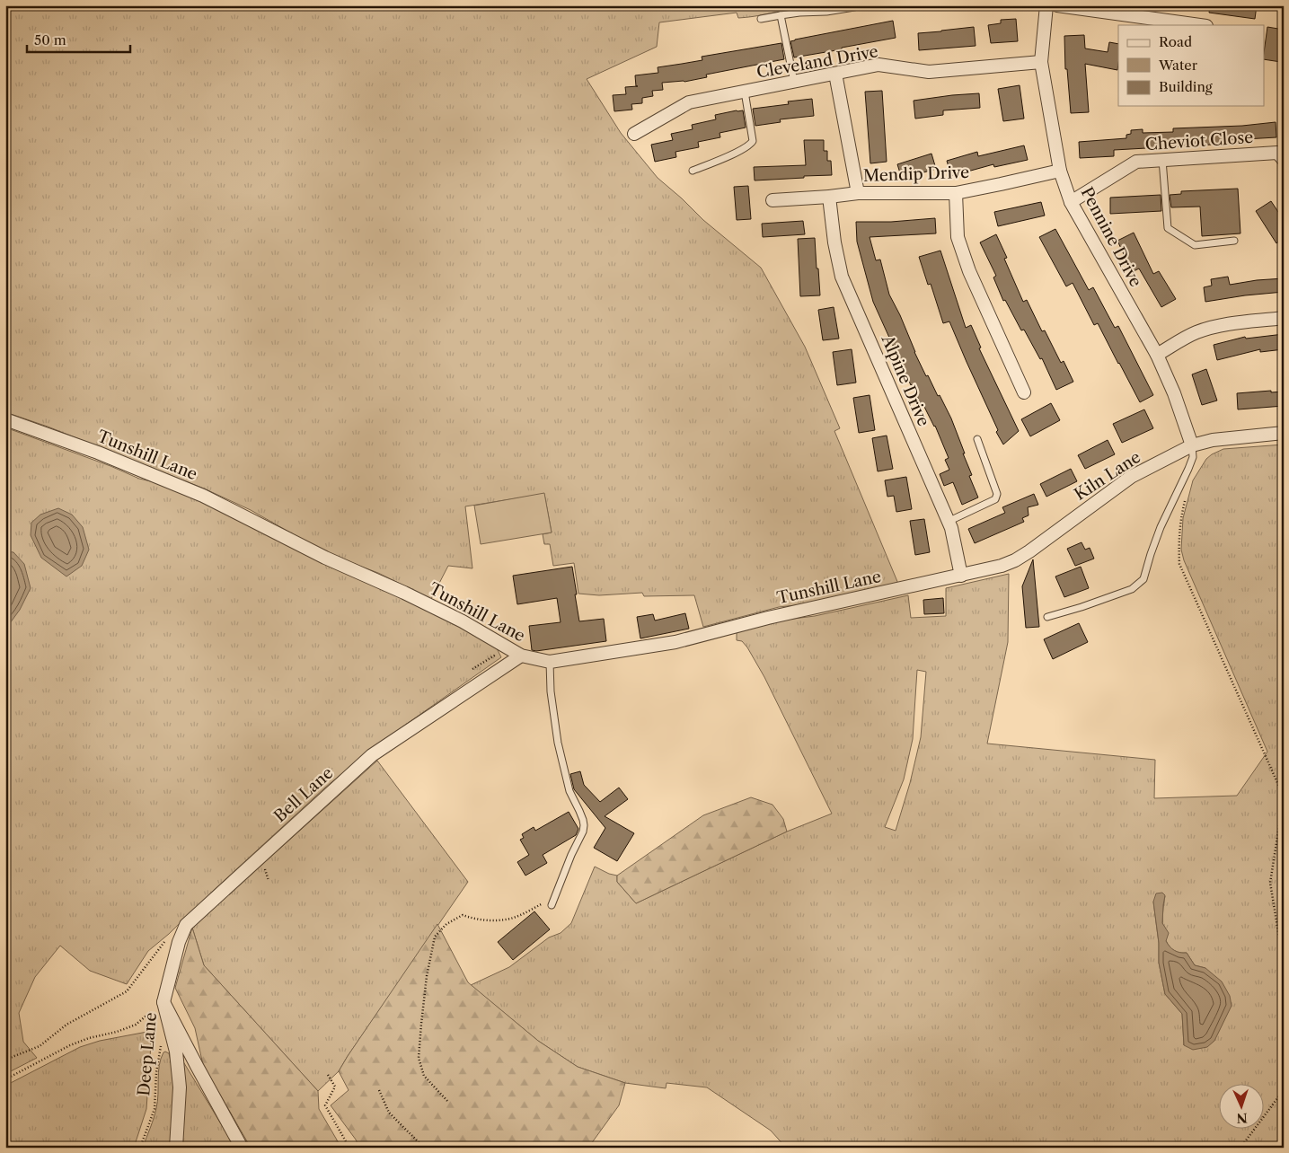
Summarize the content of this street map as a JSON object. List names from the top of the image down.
{
  "streets": {
    "street": [
      "Cleveland Drive",
      "Cheviot Close",
      "Mendip Drive",
      "Pennine Drive",
      "Alpine Drive",
      "Tunshill Lane",
      "Kiln Lane",
      "Bell Lane"
    ],
    "path": ["Deep Lane"]
  },
  "crossings": [
    ["Cleveland Drive", "Pennine Drive"],
    ["Cheviot Close", "Pennine Drive"],
    ["Mendip Drive", "Pennine Drive"],
    ["Mendip Drive", "Alpine Drive"],
    ["Pennine Drive", "Kiln Lane"],
    ["Alpine Drive", "Tunshill Lane"],
    ["Alpine Drive", "Kiln Lane"],
    ["Tunshill Lane", "Kiln Lane"],
    ["Tunshill Lane", "Bell Lane"],
    ["Bell Lane", "Deep Lane"]
  ],
  "legend": ["Road", "Water", "Building"],
  "scale_bar": "50 m",
  "north": "bottom"
}
